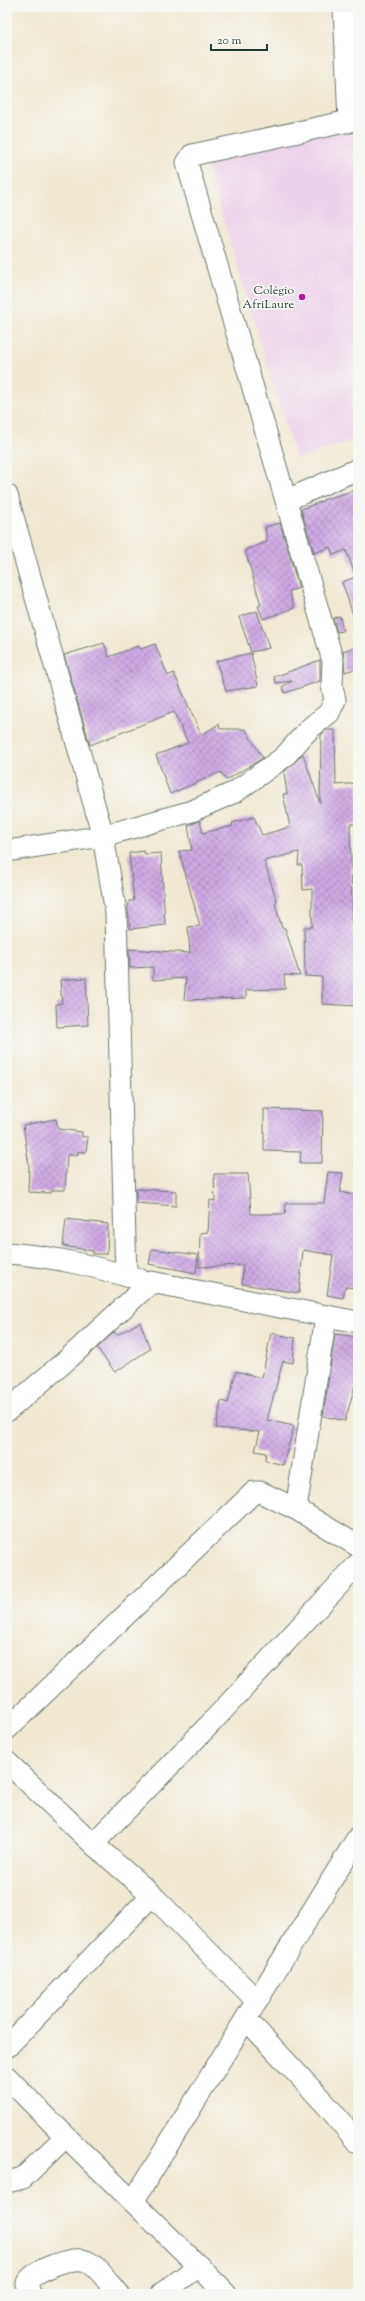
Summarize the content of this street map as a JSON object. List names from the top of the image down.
{
  "places": ["Colégio AfriLaure"],
  "scale_bar": "20 m"
}
